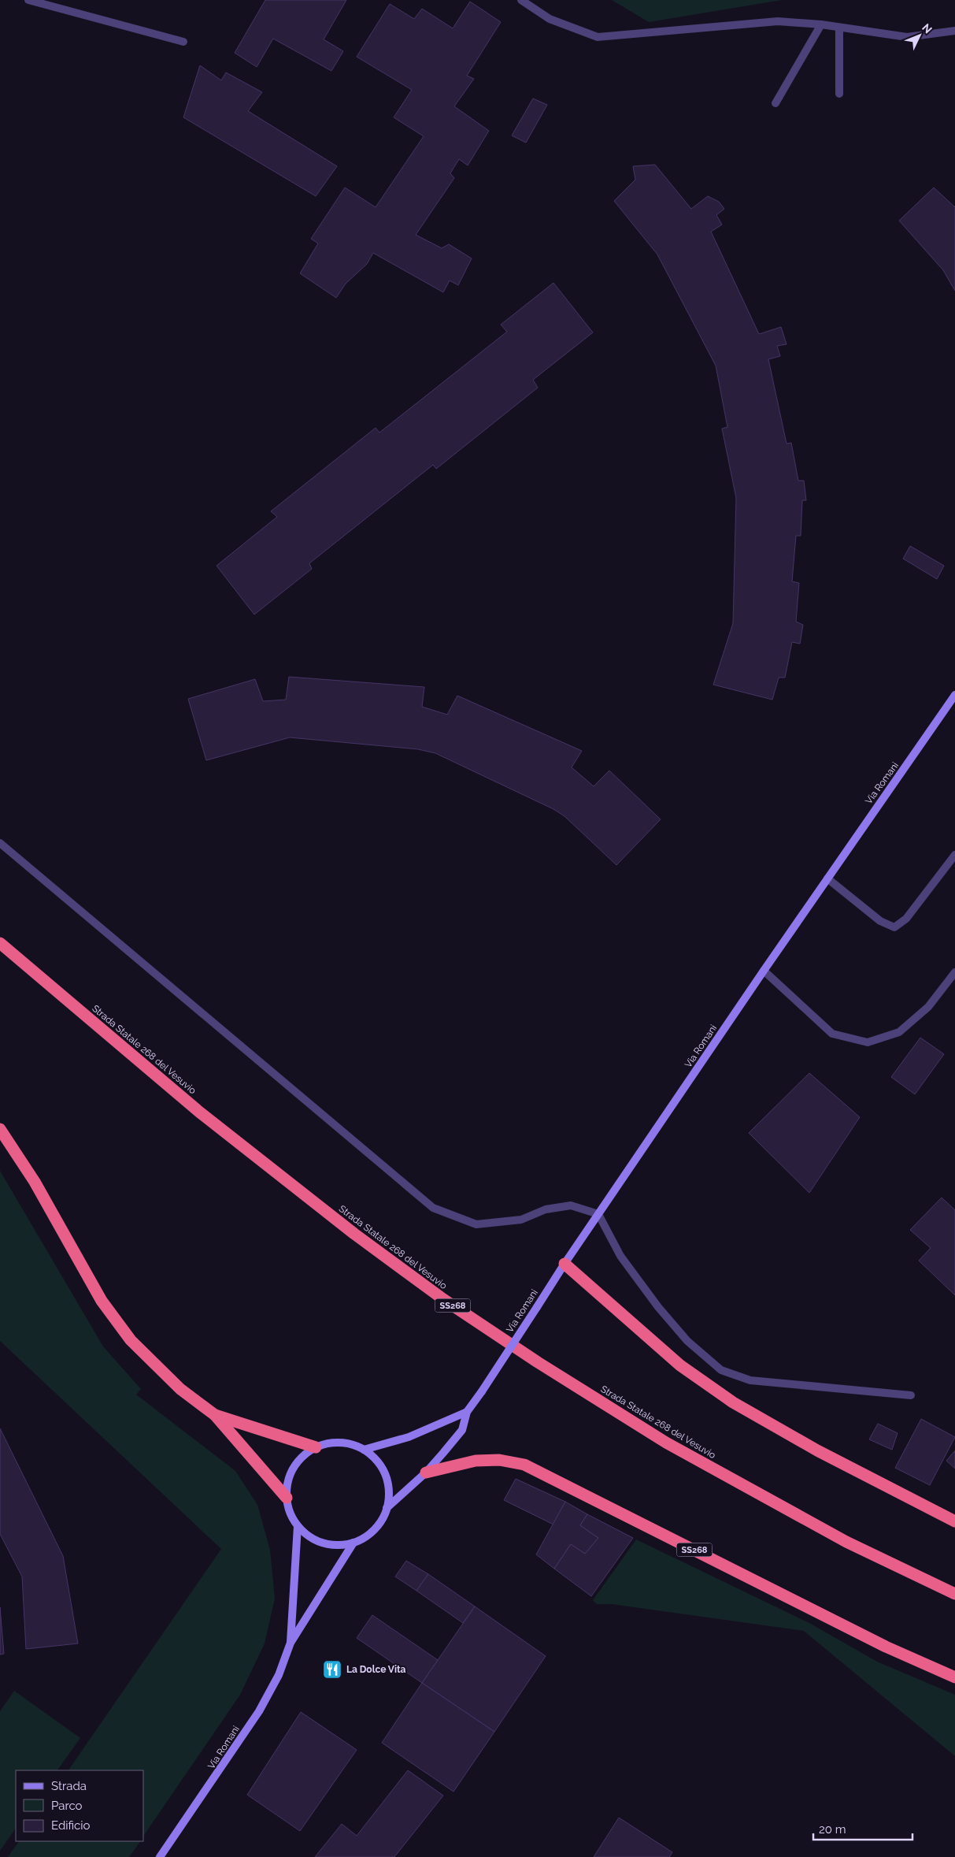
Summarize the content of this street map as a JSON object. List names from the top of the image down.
{
  "streets": {
    "highway": ["Strada Statale 268 del Vesuvio", "SS268"],
    "street": ["Via Romani"]
  },
  "crossings": [
    ["Via Romani", "SS268"]
  ],
  "places": {
    "restaurant": ["La Dolce Vita"]
  },
  "legend": ["Strada", "Parco", "Edificio"],
  "scale_bar": "20 m",
  "north": "top right"
}
